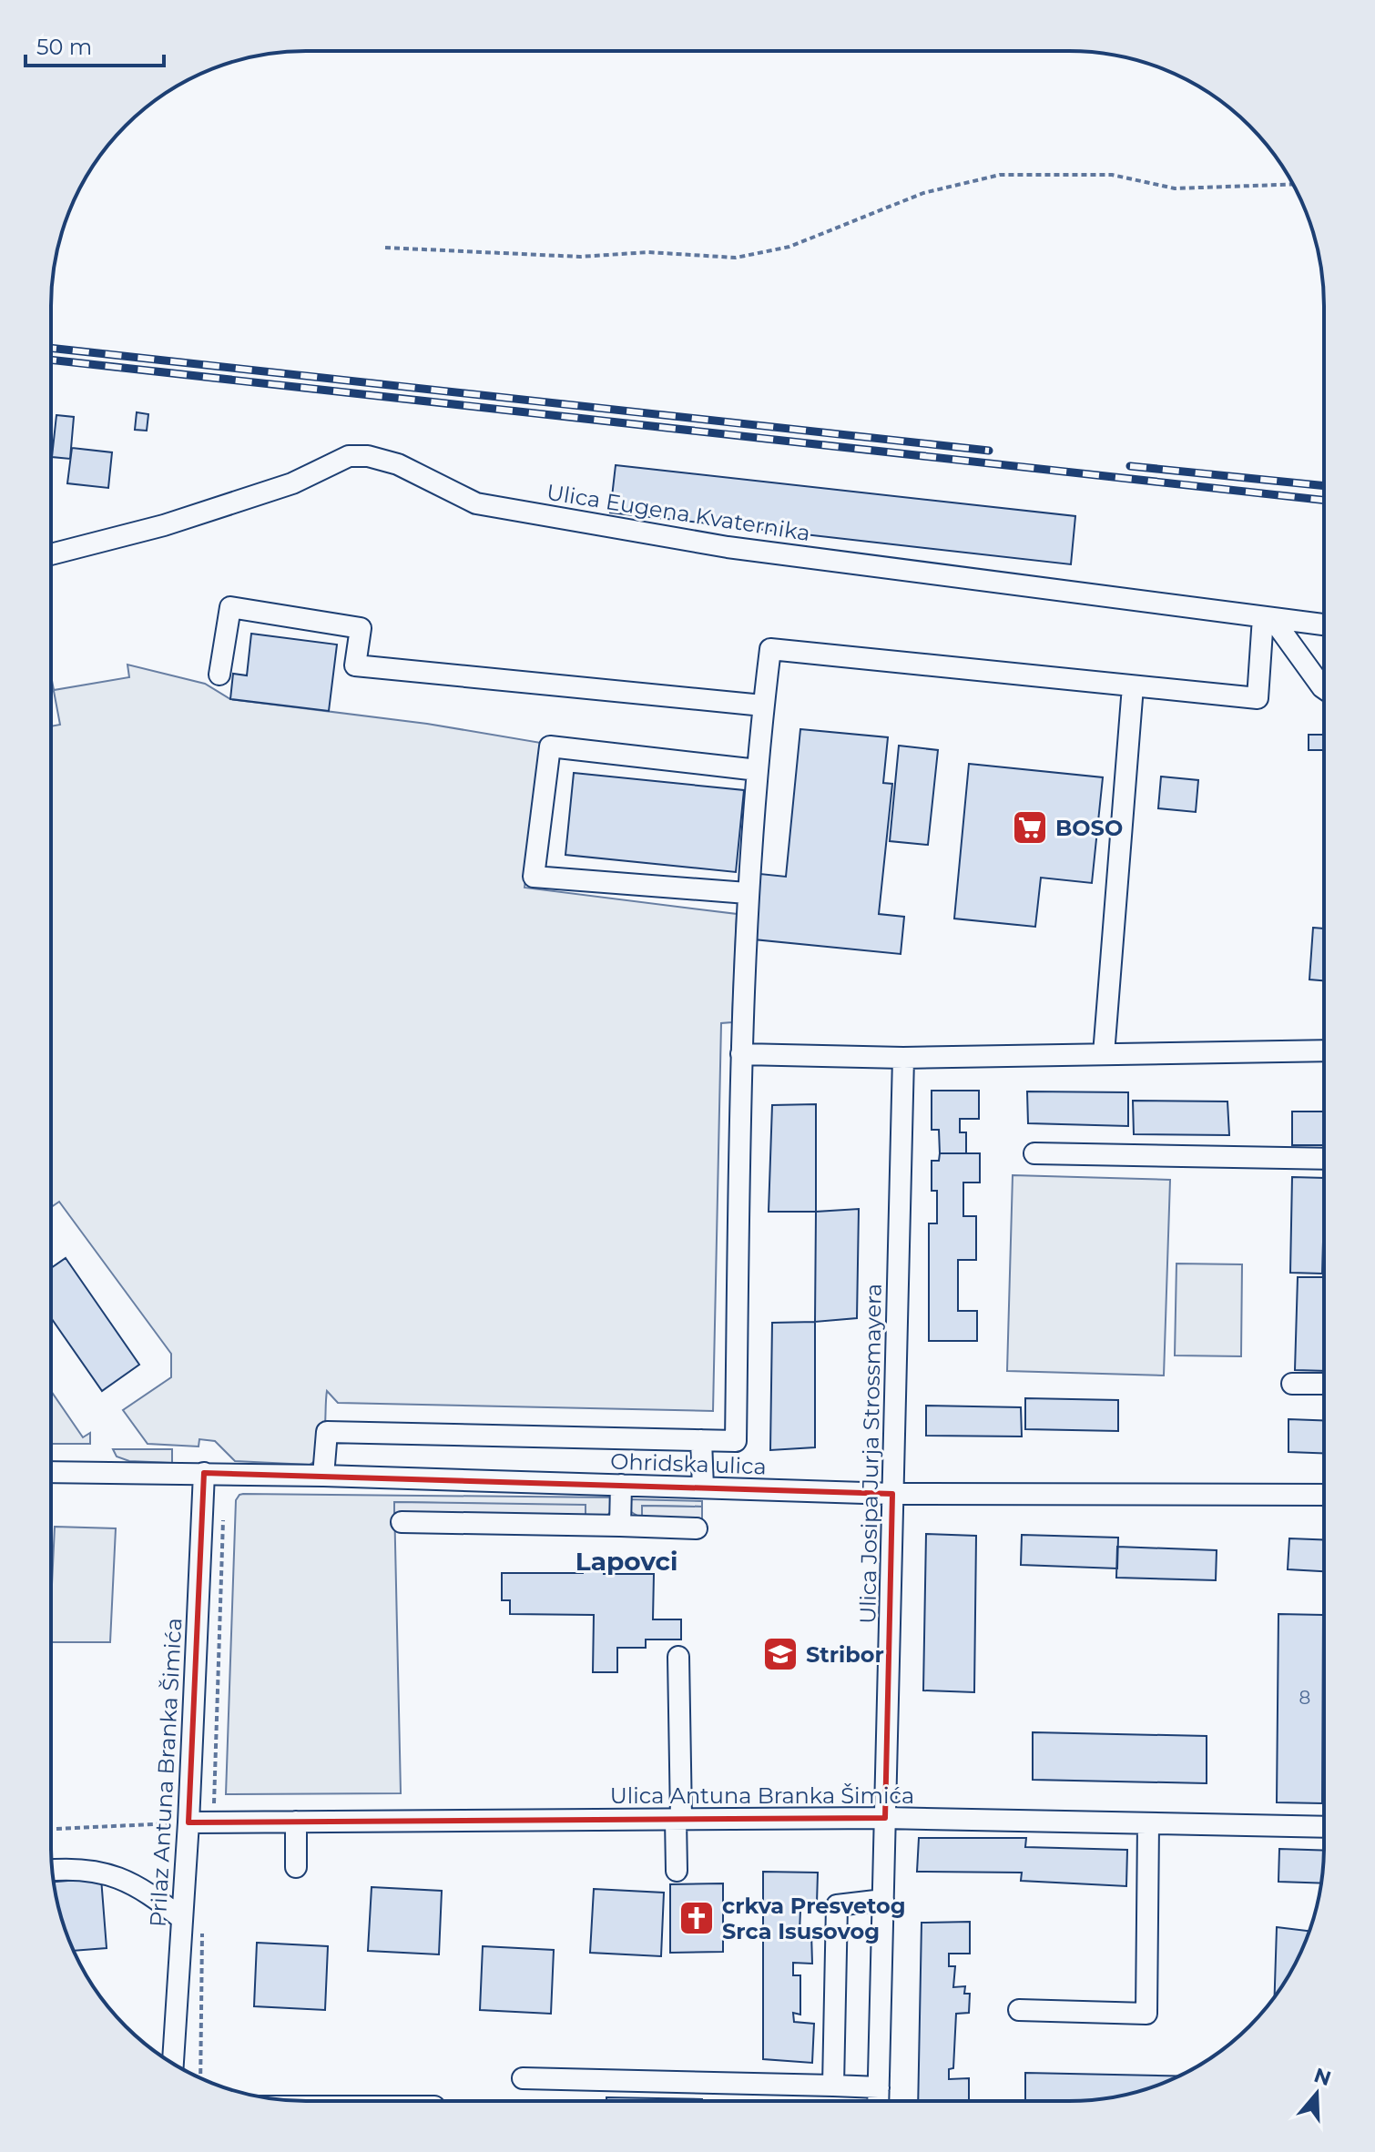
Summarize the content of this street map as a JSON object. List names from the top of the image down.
{
  "streets": {
    "street": [
      "Ulica Eugena Kvaternika",
      "Ulica Josipa Jurja Strossmayera",
      "Ohridska ulica",
      "Prilaz Antuna Branka Šimića",
      "Ulica Antuna Branka Šimića"
    ]
  },
  "crossings": [
    ["Ulica Josipa Jurja Strossmayera", "Ohridska ulica"],
    ["Ulica Josipa Jurja Strossmayera", "Ulica Antuna Branka Šimića"],
    ["Ohridska ulica", "Prilaz Antuna Branka Šimića"],
    ["Prilaz Antuna Branka Šimića", "Ulica Antuna Branka Šimića"]
  ],
  "districts": ["Lapovci"],
  "places": {
    "supermarket": ["BOSO"],
    "school or university": ["Stribor"],
    "church": ["crkva Presvetog Srca Isusovog"]
  },
  "house_numbers": ["8"],
  "scale_bar": "50 m",
  "north": "top"
}
